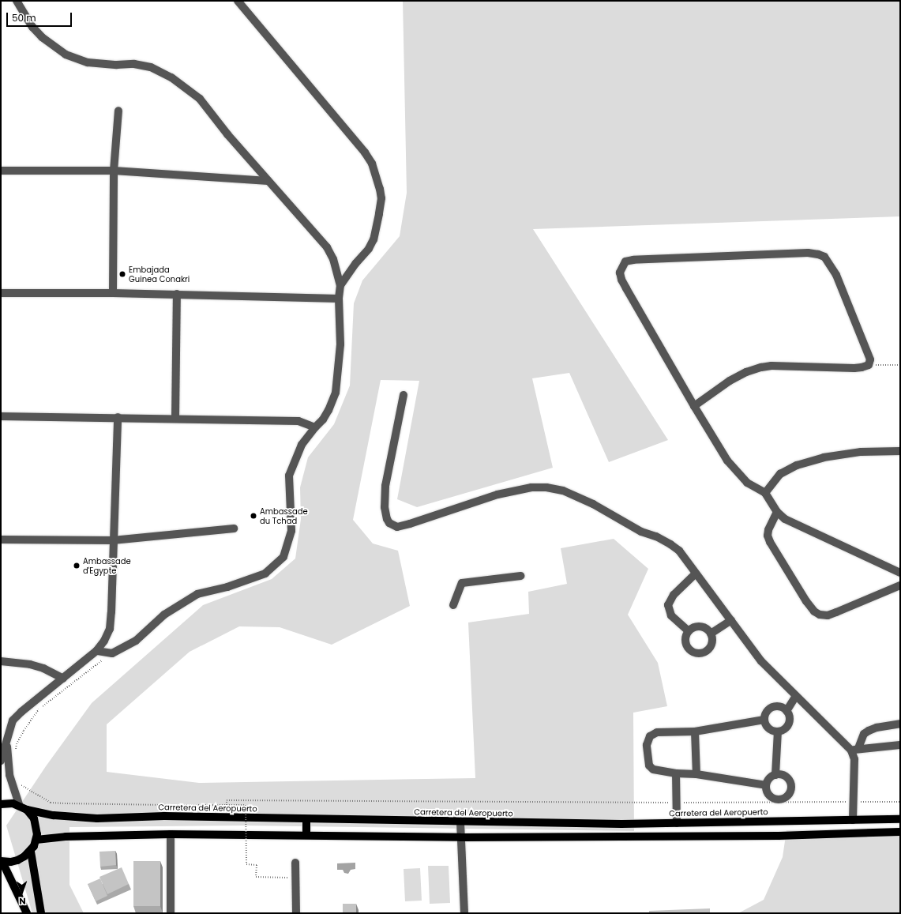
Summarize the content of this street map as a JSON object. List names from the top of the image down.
{
  "streets": {
    "main road": ["Carretera del Aeropuerto"]
  },
  "places": ["Embajada Guinea Conakri", "Ambassade du Tchad", "Ambassade d'Egypte"],
  "scale_bar": "50 m",
  "north": "bottom"
}
